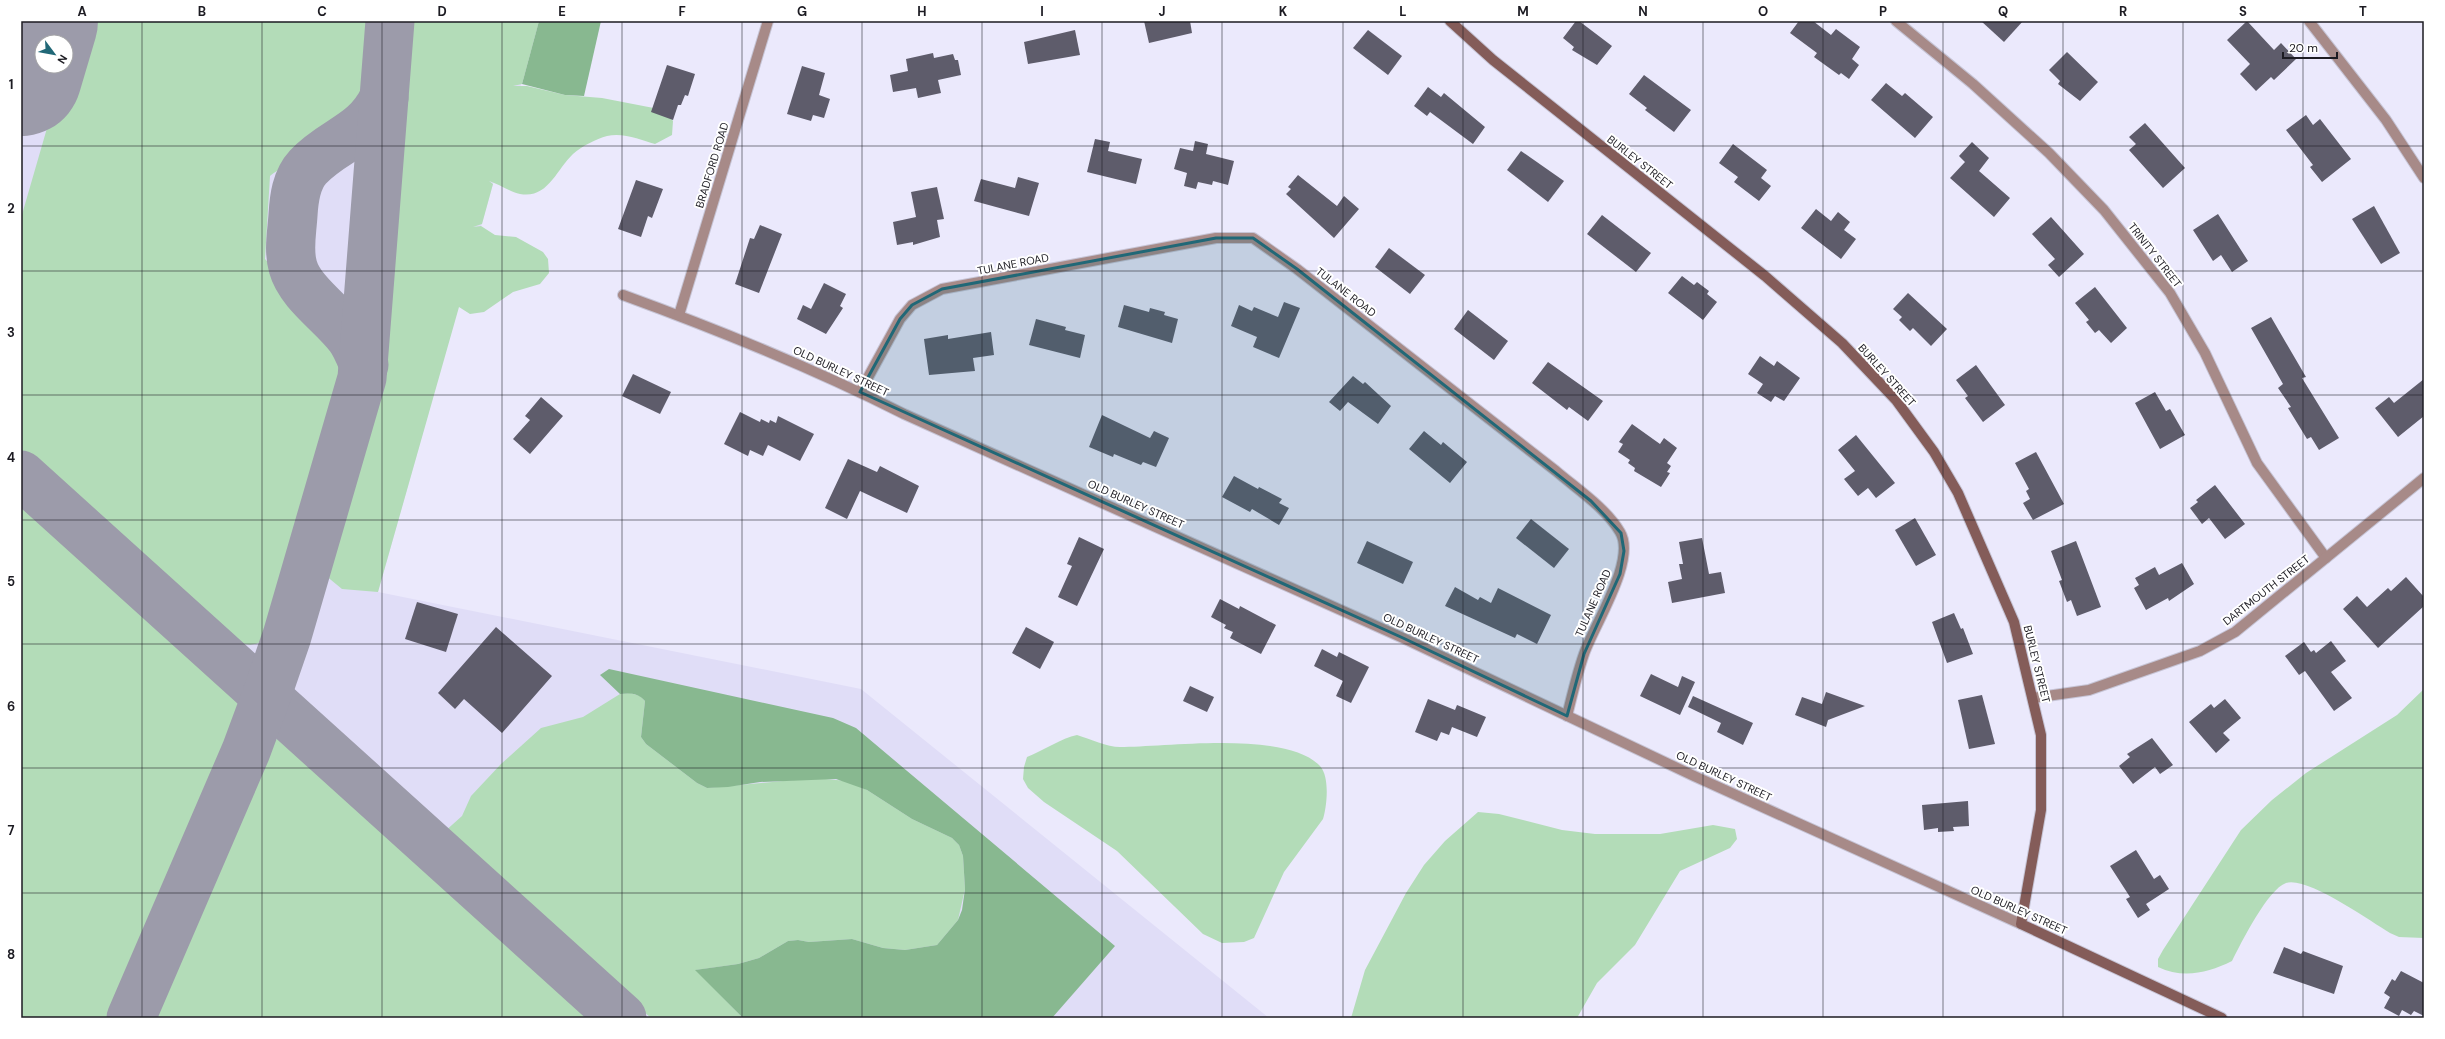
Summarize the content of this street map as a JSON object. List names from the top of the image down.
{
  "streets": {
    "main road": ["BURLEY STREET", "OLD BURLEY STREET"],
    "street": [
      "BRADFORD ROAD",
      "TRINITY STREET",
      "TULANE ROAD",
      "DARTMOUTH STREET"
    ]
  },
  "crossings": [
    ["BURLEY STREET", "OLD BURLEY STREET"],
    ["BURLEY STREET", "DARTMOUTH STREET"],
    ["BRADFORD ROAD", "OLD BURLEY STREET"],
    ["TRINITY STREET", "DARTMOUTH STREET"],
    ["TULANE ROAD", "OLD BURLEY STREET"]
  ],
  "scale_bar": "20 m",
  "north": "bottom right",
  "grid": {
    "columns": [
      "A",
      "B",
      "C",
      "D",
      "E",
      "F",
      "G",
      "H",
      "I",
      "J",
      "K",
      "L",
      "M",
      "N",
      "O",
      "P",
      "Q",
      "R",
      "S",
      "T"
    ],
    "rows": [
      "1",
      "2",
      "3",
      "4",
      "5",
      "6",
      "7",
      "8"
    ]
  }
}
